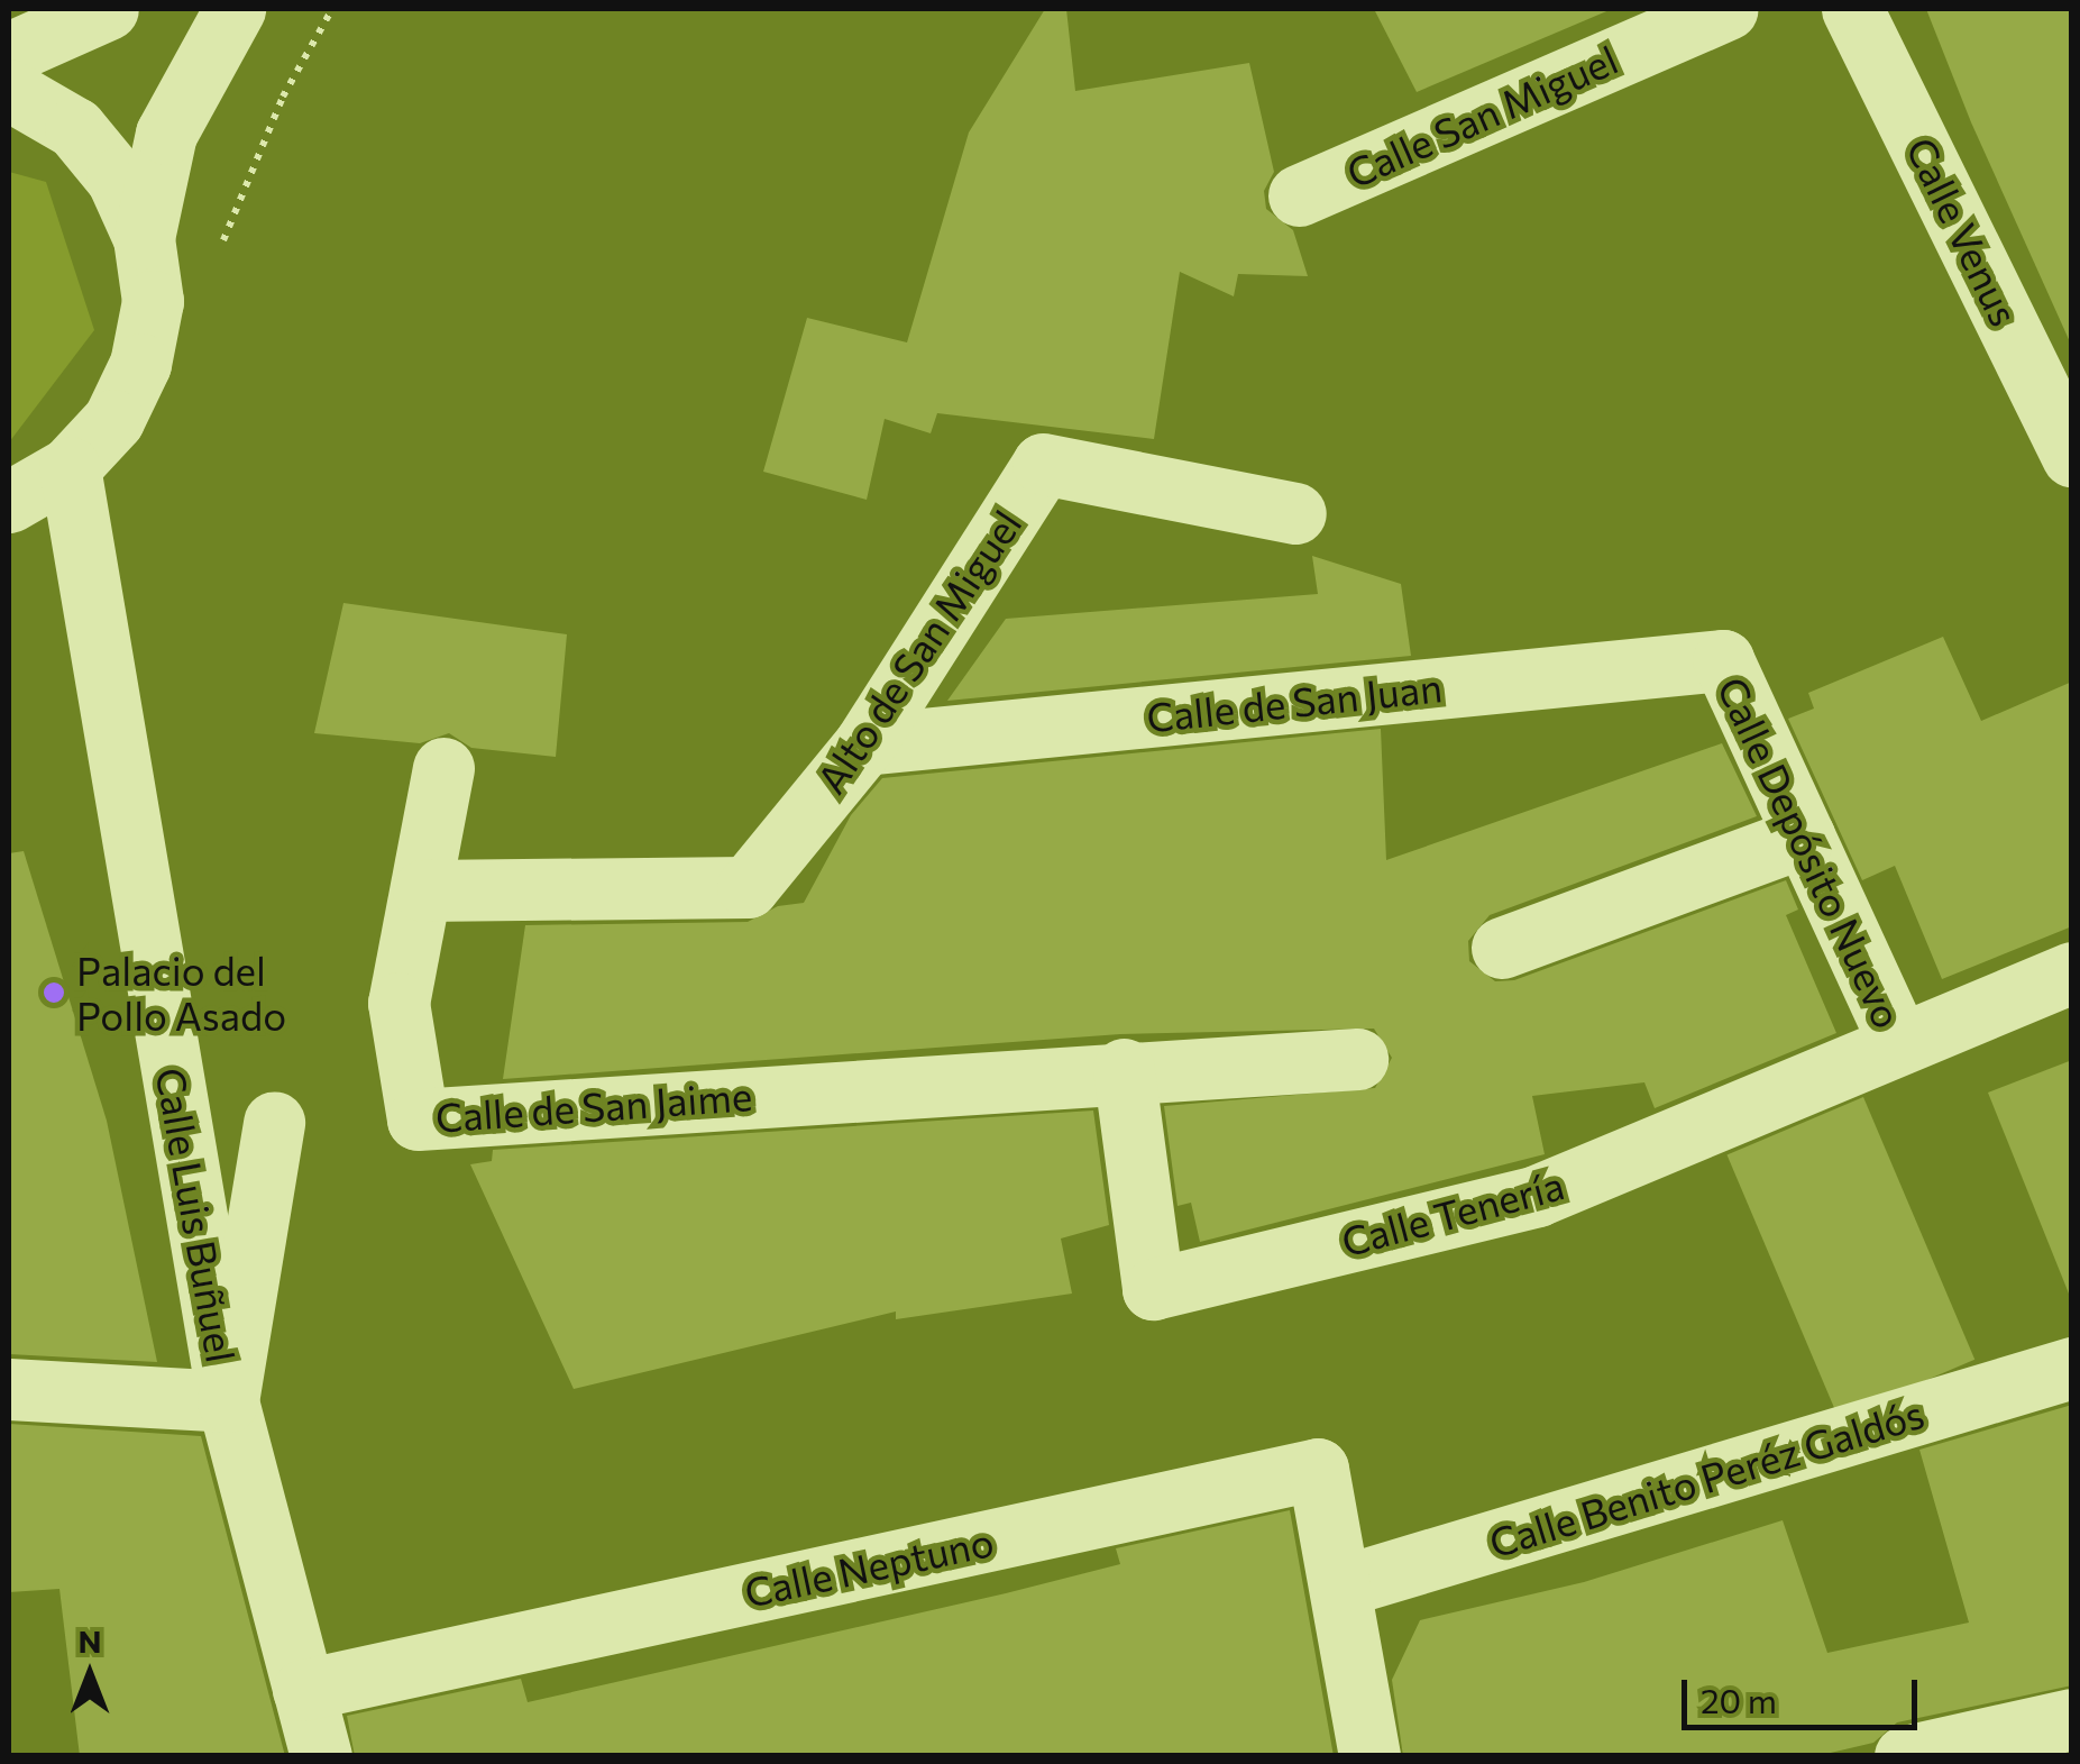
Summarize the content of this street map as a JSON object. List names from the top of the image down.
{
  "streets": {
    "street": [
      "Calle San Miguel",
      "Calle Venus",
      "Alto de San Miguel",
      "Calle de San Juan",
      "Calle Depósito Nuevo",
      "Calle de San Jaime",
      "Calle Tenería",
      "Calle Luis Buñuel",
      "Calle Benito Peréz Galdós",
      "Calle Neptuno"
    ]
  },
  "crossings": [
    ["Alto de San Miguel", "Calle de San Juan"],
    ["Alto de San Miguel", "Calle de San Jaime"],
    ["Calle de San Juan", "Calle Depósito Nuevo"],
    ["Calle Depósito Nuevo", "Calle Tenería"],
    ["Calle de San Jaime", "Calle Tenería"],
    ["Calle Luis Buñuel", "Calle Neptuno"],
    ["Calle Benito Peréz Galdós", "Calle Neptuno"]
  ],
  "places": ["Palacio del Pollo Asado"],
  "scale_bar": "20 m",
  "north": "top"
}
